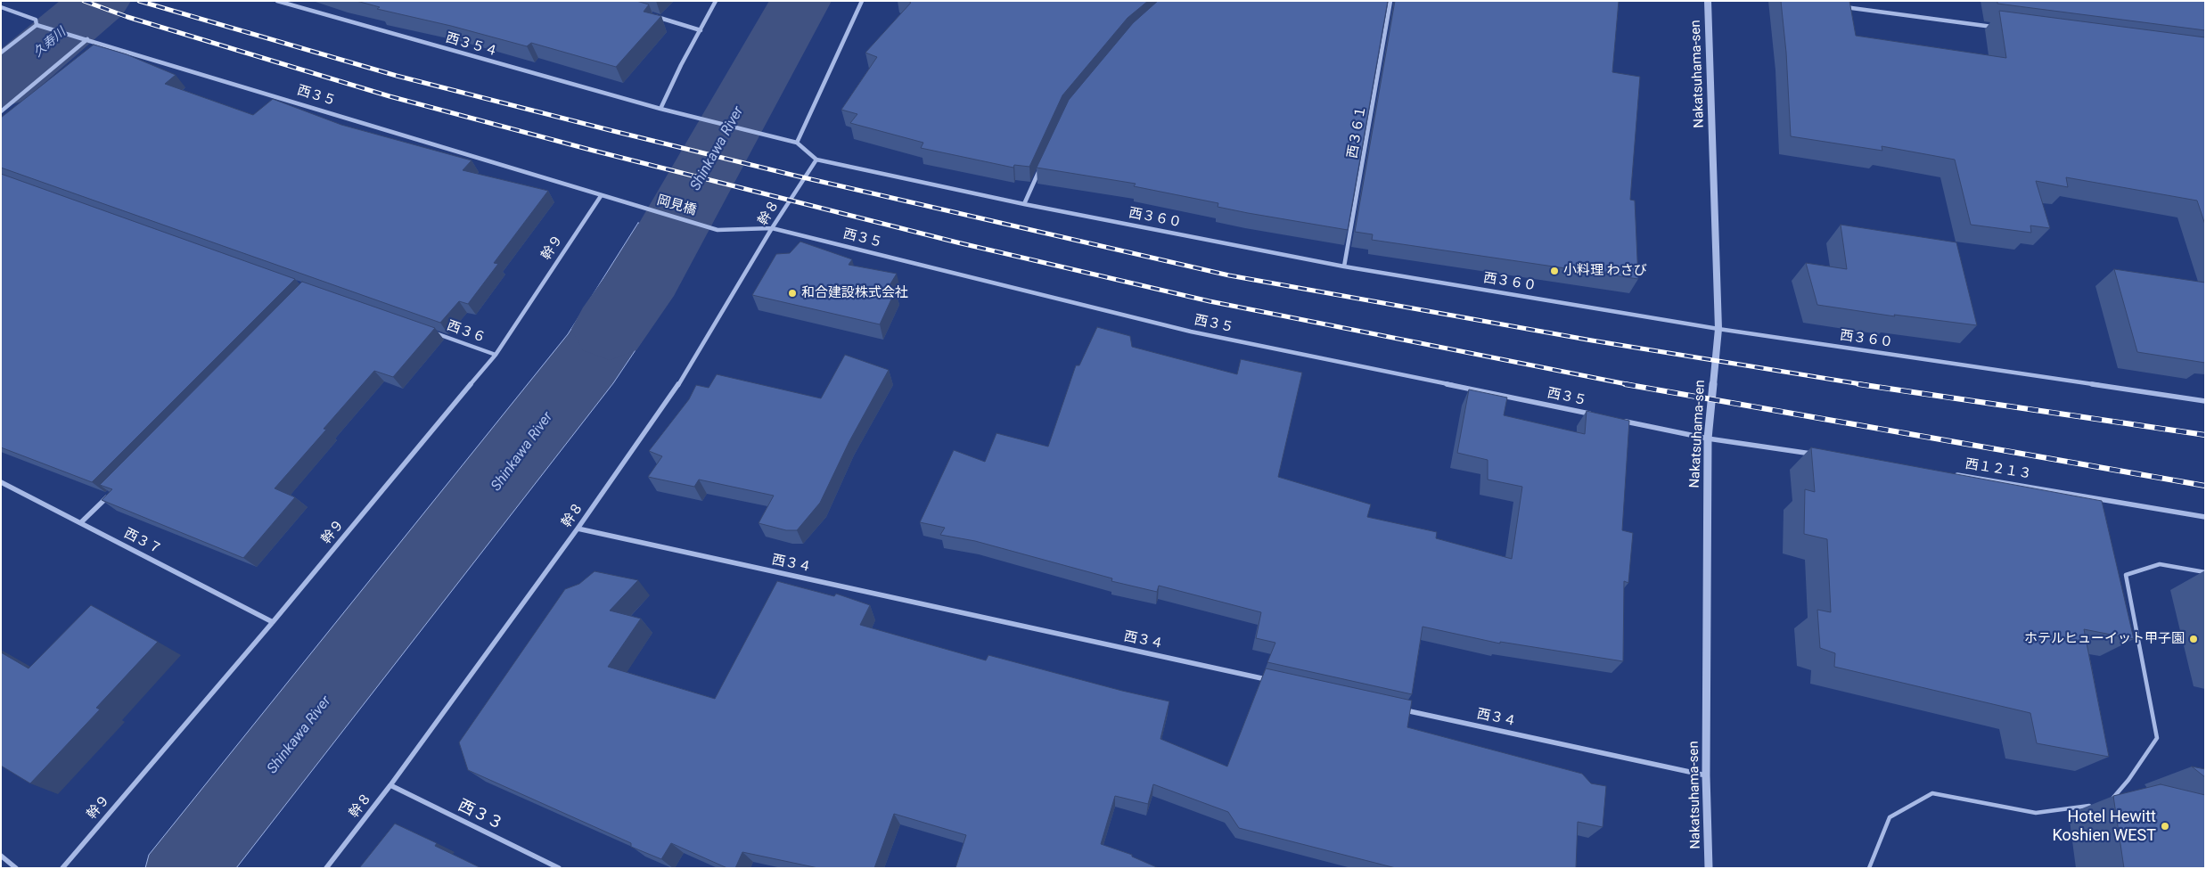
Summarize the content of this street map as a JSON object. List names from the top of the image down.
{
  "streets": {
    "street": [
      "西３５４",
      "Nakatsuhama-sen",
      "西３５",
      "西３６１",
      "岡見橋",
      "幹８",
      "西３６０",
      "幹９",
      "西３６",
      "西１２１３",
      "西３７",
      "西３４",
      "西３３"
    ]
  },
  "crossings": [
    ["Nakatsuhama-sen", "西３６０"],
    ["Nakatsuhama-sen", "西３４"],
    ["西３５", "岡見橋"],
    ["西３５", "幹８"],
    ["西３５", "幹９"],
    ["西３６１", "西３６０"],
    ["幹８", "西３６０"],
    ["幹８", "西３４"],
    ["幹８", "西３３"],
    ["幹９", "西３６"],
    ["幹９", "西３７"]
  ],
  "water": ["久寿川", "Shinkawa River"],
  "places": [
    "小料理 わさび",
    "和合建設株式会社",
    "ホテルヒューイット甲子園",
    "Hotel Hewitt Koshien WEST"
  ]
}
